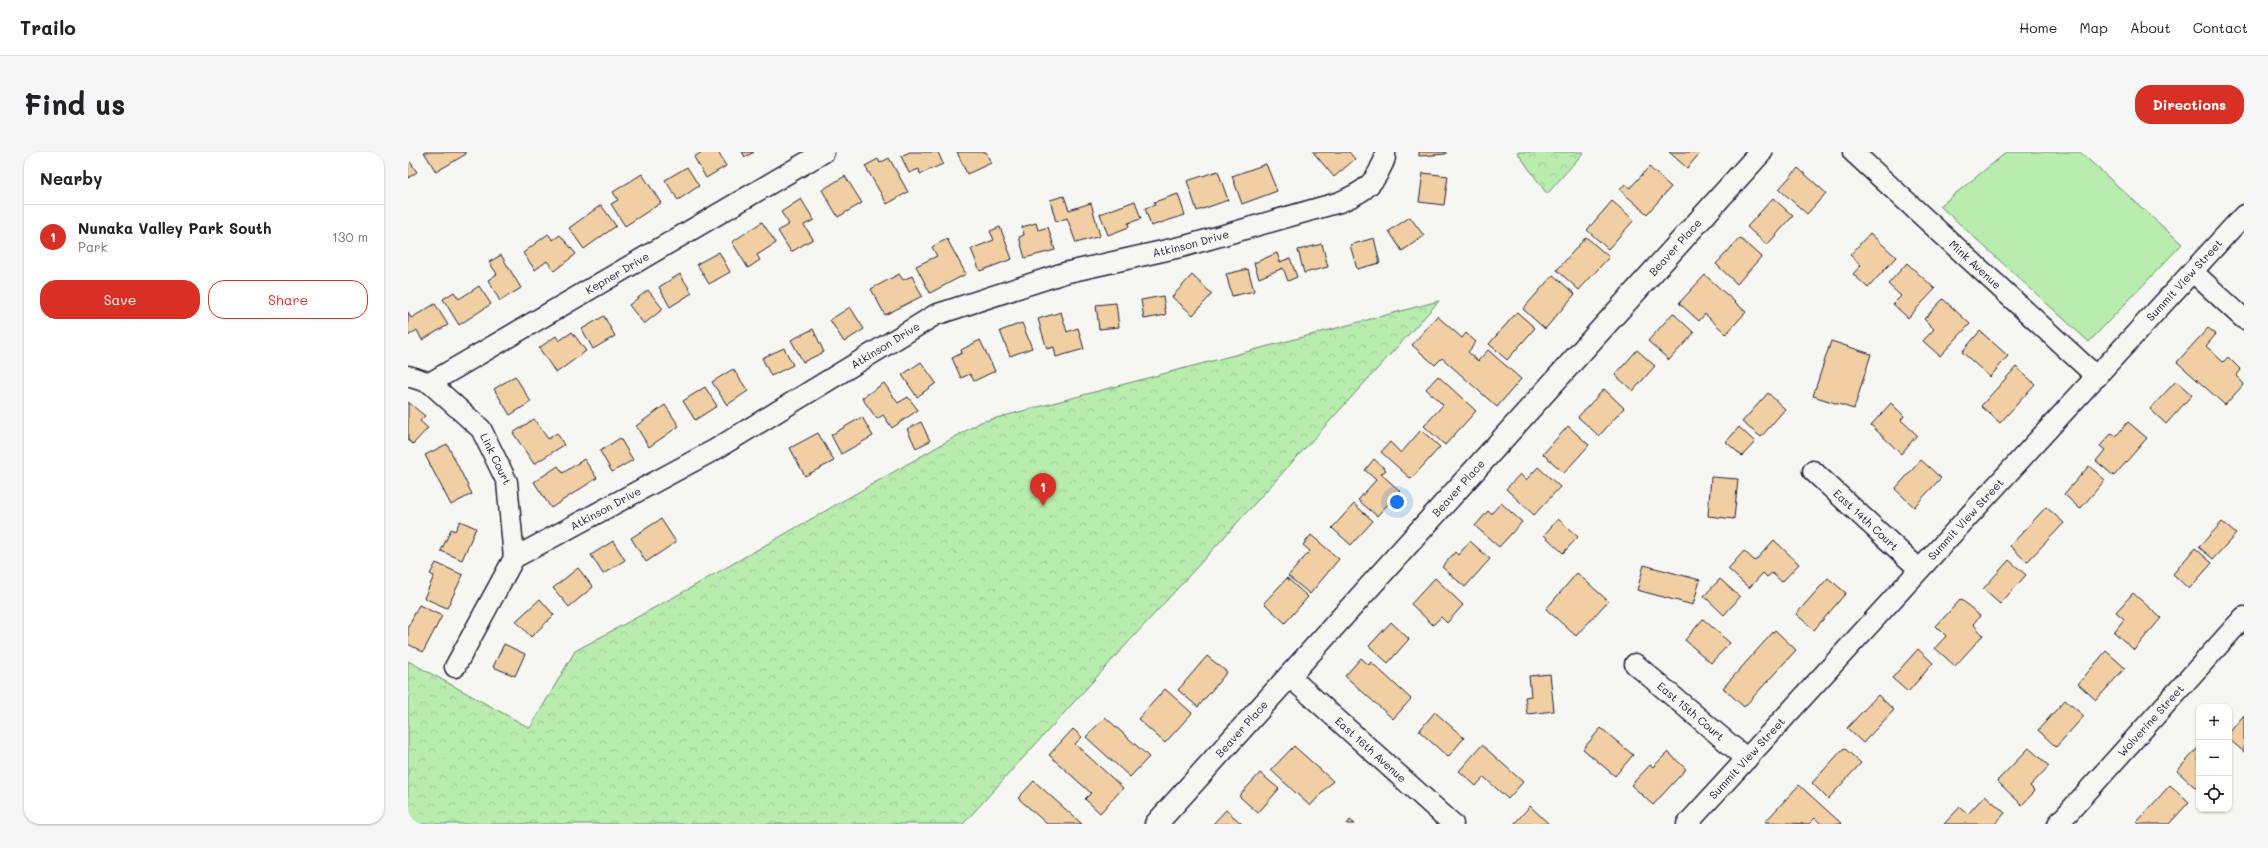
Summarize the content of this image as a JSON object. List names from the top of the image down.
{
  "streets": {
    "street": [
      "Atkinson Drive",
      "Beaver Place",
      "Mink Avenue",
      "Kepner Drive",
      "Summit View Street",
      "Link Court",
      "East 14th Court",
      "East 15th Court",
      "Wolverine Street",
      "East 16th Avenue"
    ]
  },
  "crossings": [
    ["Atkinson Drive", "Link Court"],
    ["Beaver Place", "East 16th Avenue"],
    ["Mink Avenue", "Summit View Street"],
    ["Kepner Drive", "Link Court"],
    ["Summit View Street", "East 14th Court"],
    ["Summit View Street", "East 15th Court"]
  ],
  "page": {
    "header": "Trailo",
    "nav": [
      "Home",
      "Map",
      "About",
      "Contact"
    ],
    "buttons": [
      "Directions",
      ["Save", "Share"]
    ],
    "title": "Find us",
    "heading": "Nearby",
    "list": [
      {
        "mark": "1",
        "name": "Nunaka Valley Park South",
        "note": "Park",
        "value": "130 m"
      }
    ],
    "pins": "1",
    "map_buttons": ["+", "−"]
  }
}
